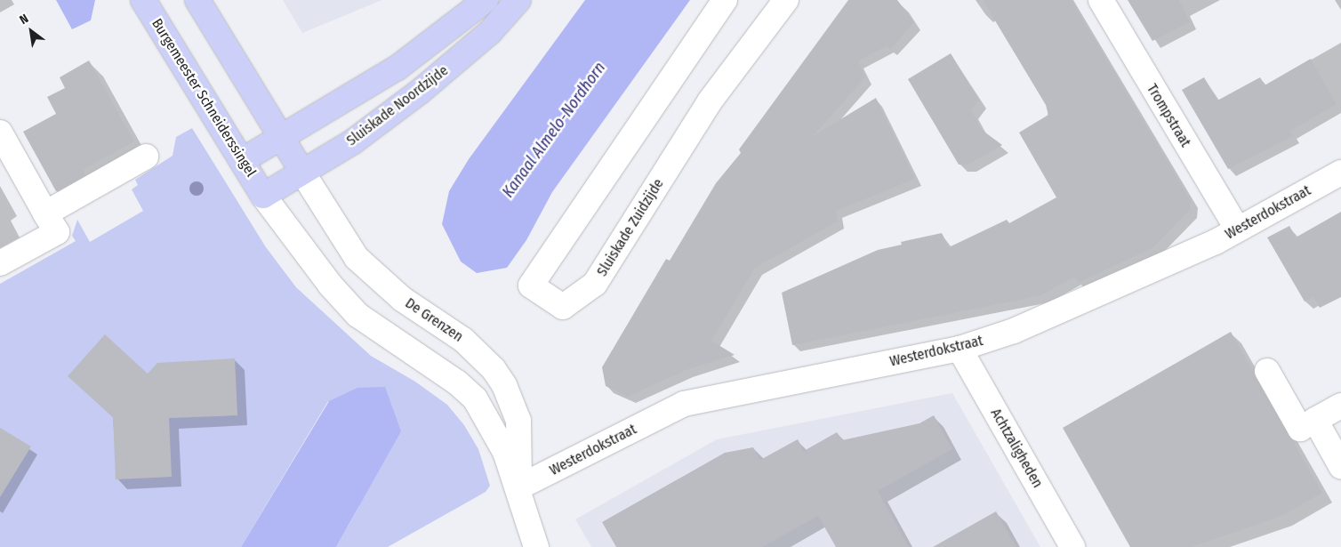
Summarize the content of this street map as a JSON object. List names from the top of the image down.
{
  "streets": {
    "main road": ["Burgemeester Schneiderssingel", "Sluiskade Noordzijde"],
    "street": [
      "Trompstraat",
      "Westerdokstraat",
      "Sluiskade Zuidzijde",
      "De Grenzen",
      "Achtzaligheden"
    ]
  },
  "crossings": [
    ["Burgemeester Schneiderssingel", "Sluiskade Noordzijde"],
    ["Burgemeester Schneiderssingel", "De Grenzen"],
    ["Sluiskade Noordzijde", "De Grenzen"],
    ["Trompstraat", "Westerdokstraat"],
    ["Westerdokstraat", "De Grenzen"],
    ["Westerdokstraat", "Achtzaligheden"]
  ],
  "water": ["Kanaal Almelo-Nordhorn"],
  "north": "top left"
}
